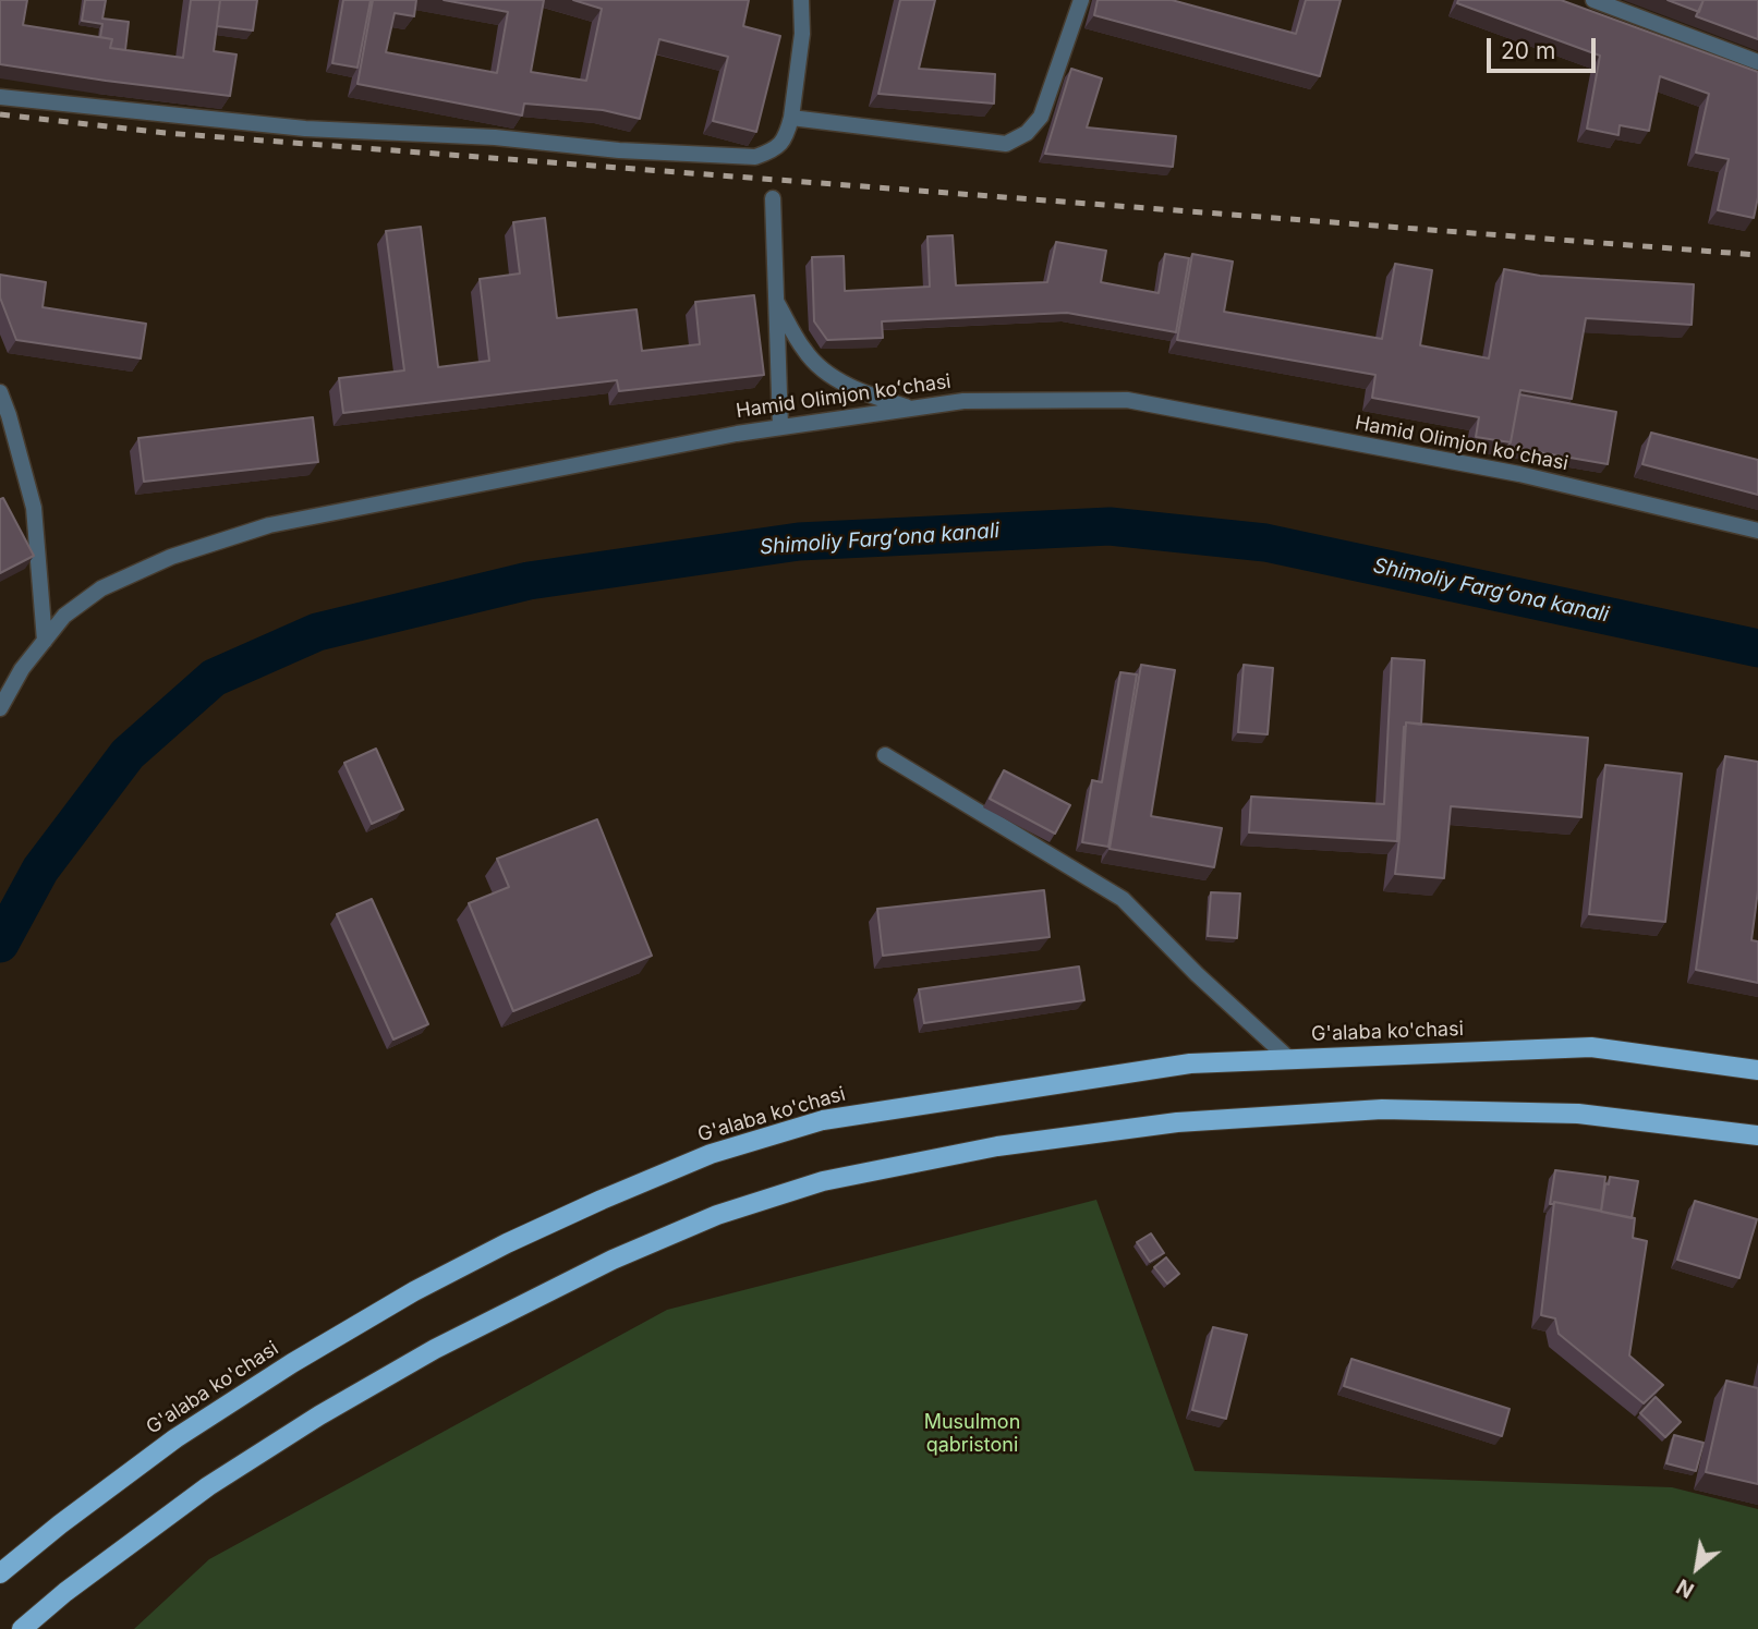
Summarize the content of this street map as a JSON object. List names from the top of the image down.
{
  "streets": {
    "main road": ["G'alaba ko'chasi"],
    "street": ["Hamid Olimjon koʻchasi"]
  },
  "water": ["Shimoliy Fargʻona kanali"],
  "parks": ["Musulmon qabristoni"],
  "scale_bar": "20 m",
  "north": "bottom left"
}
